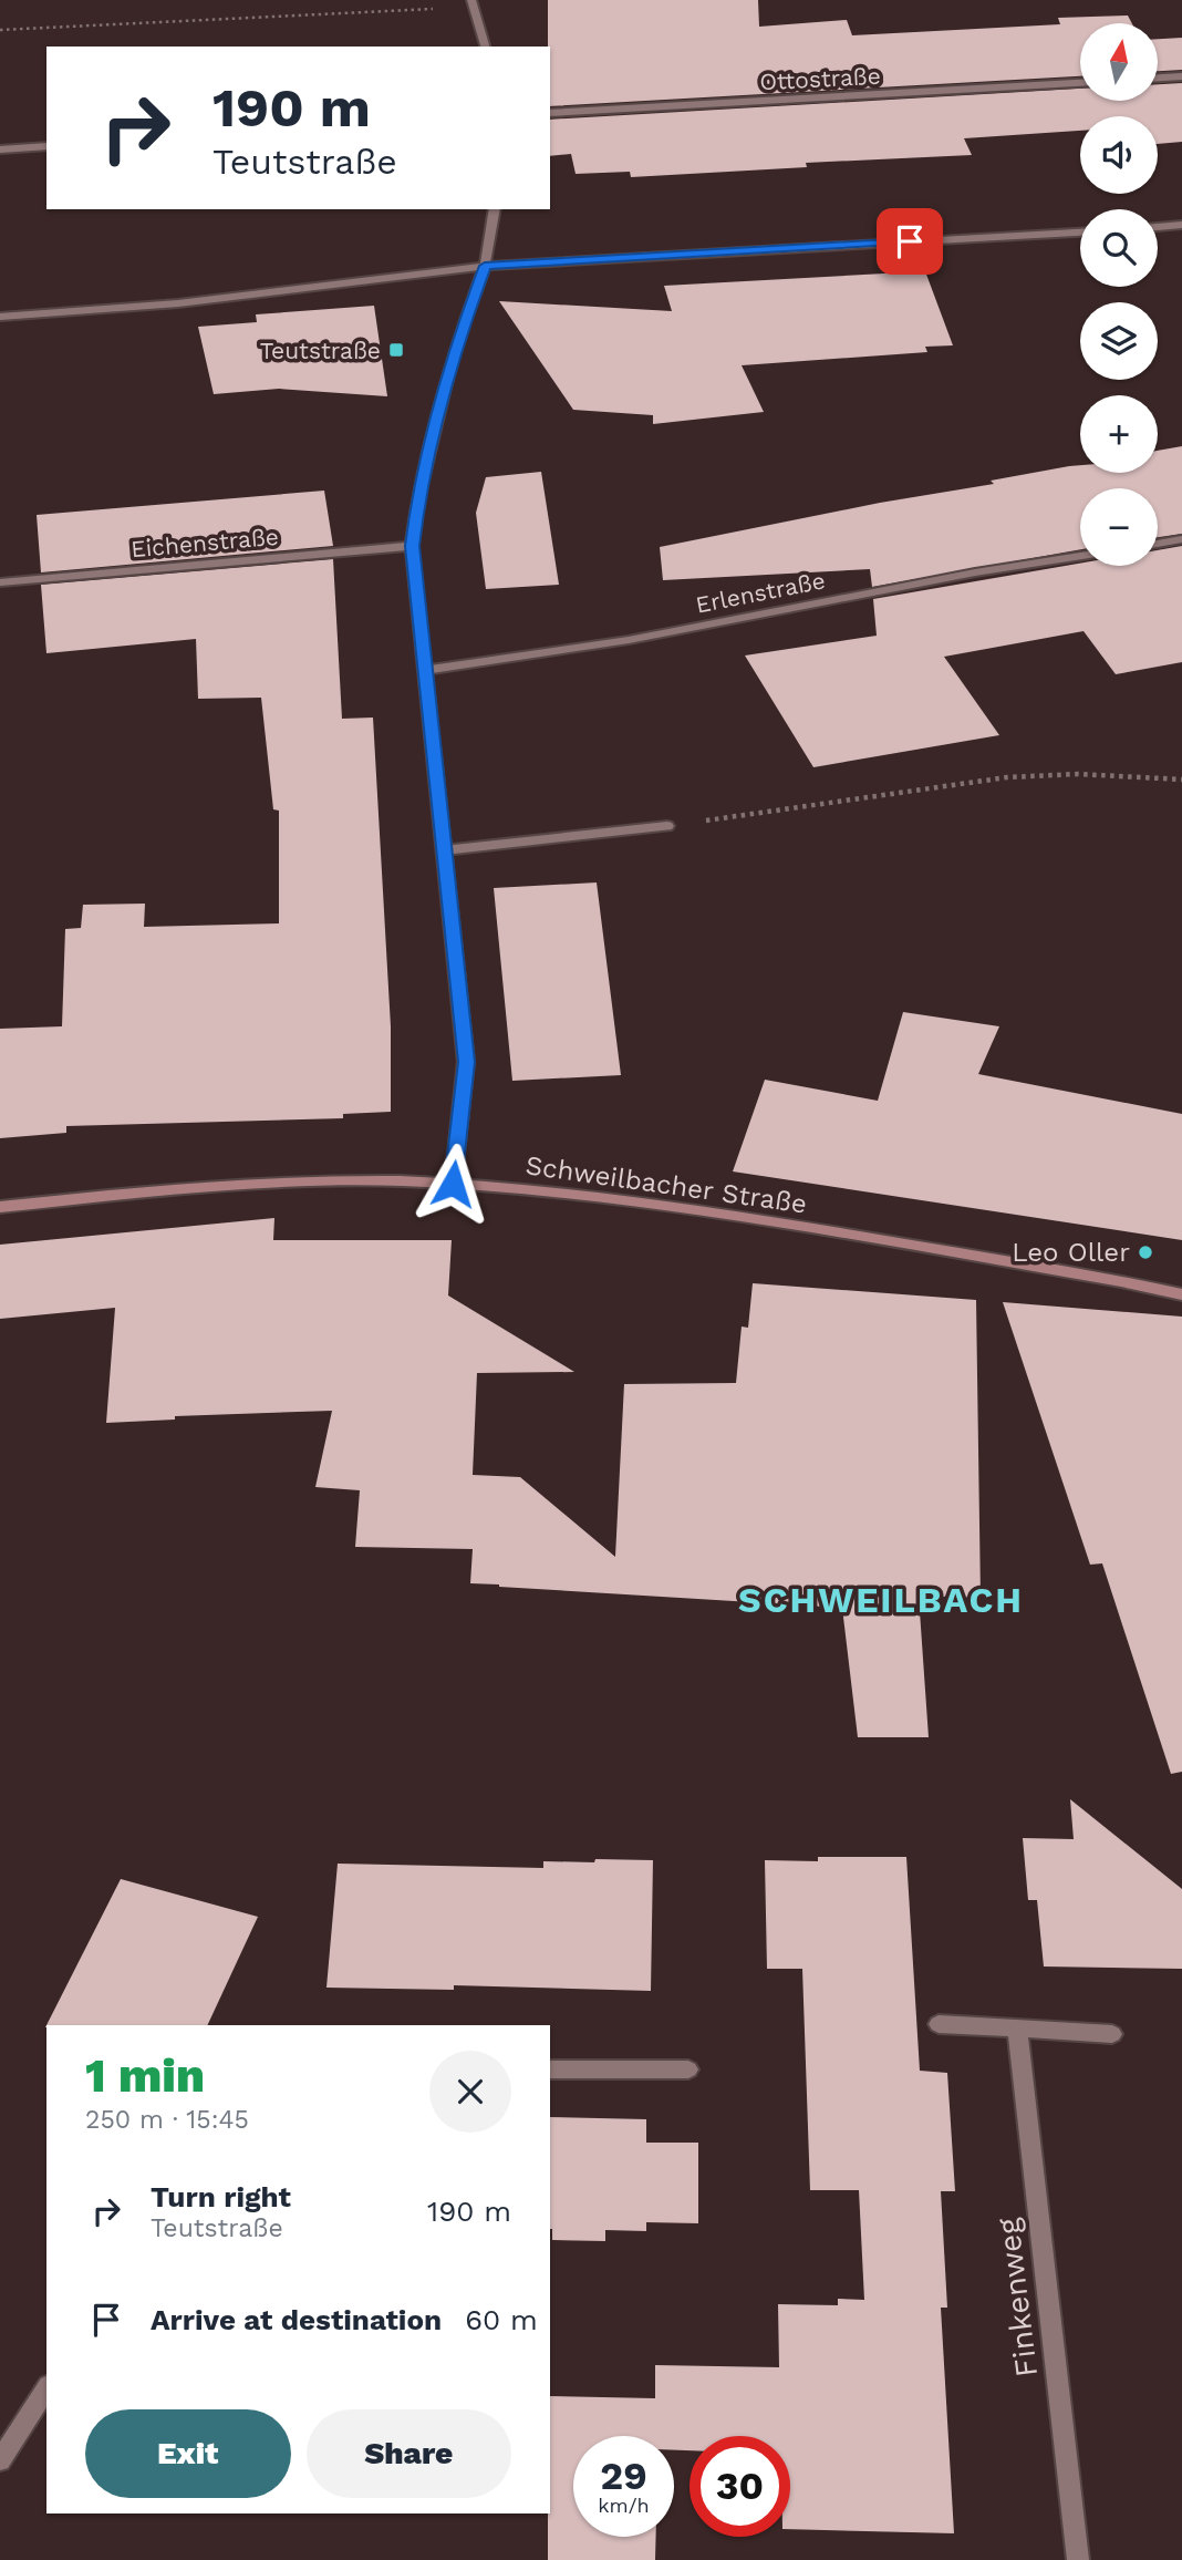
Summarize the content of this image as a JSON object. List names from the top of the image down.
{
  "streets": {
    "main road": ["Schweilbacher Straße"],
    "street": [
      "Ottostraße",
      "Eichenstraße",
      "Erlenstraße",
      "Finkenweg"
    ]
  },
  "districts": ["SCHWEILBACH"],
  "places": {
    "transit": ["Teutstraße"],
    "other": ["Leo Oller"]
  },
  "north": "top",
  "page": {
    "map_buttons": ["+", "−"],
    "turn": ["190 m", "Teutstraße"],
    "heading": ["1 min", "250 m · 15:45"],
    "list": [
      {
        "name": "Turn right",
        "note": "Teutstraße",
        "value": "190 m"
      },
      {
        "name": "Arrive at destination",
        "value": "60 m"
      }
    ],
    "buttons": ["Exit", "Share"],
    "speed": "29 km/h",
    "limit": "30"
  }
}
